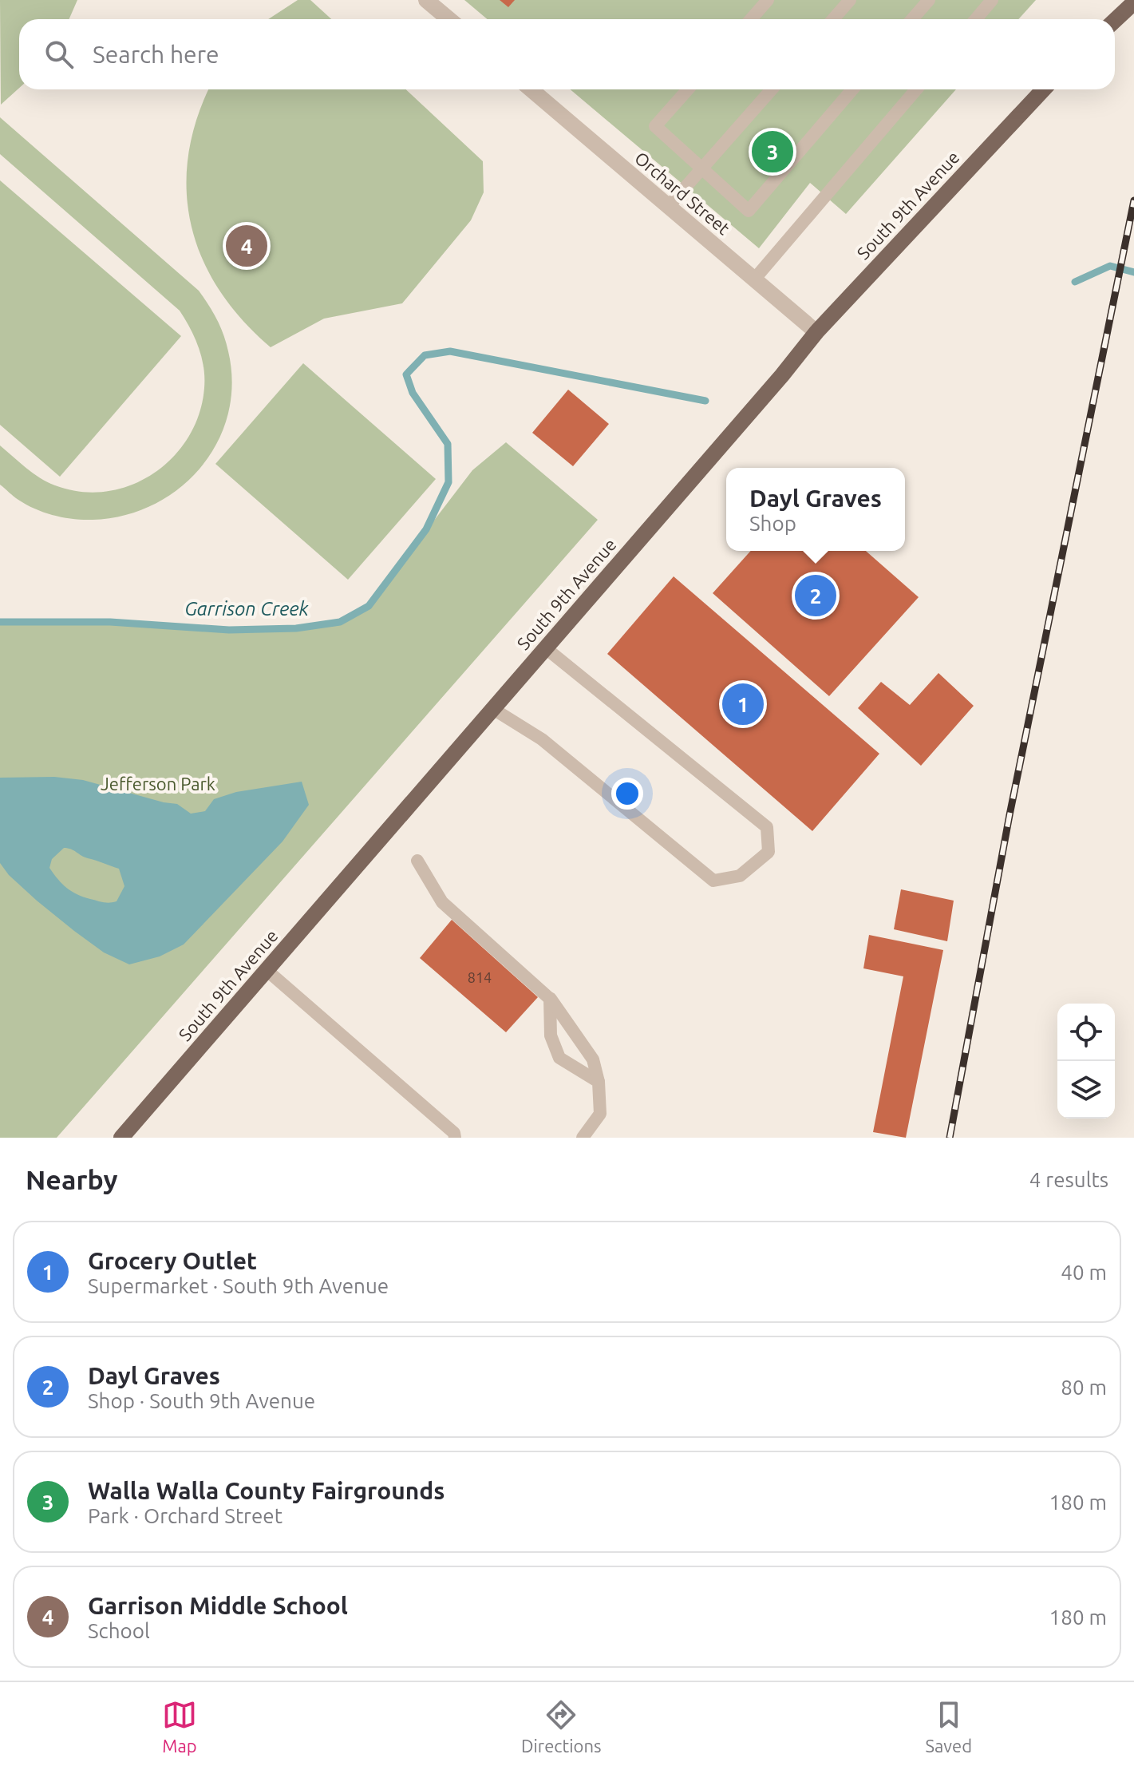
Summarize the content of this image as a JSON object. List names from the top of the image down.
{
  "streets": {
    "main road": ["South 9th Avenue"],
    "street": ["Orchard Street"]
  },
  "crossings": [
    ["Orchard Street", "South 9th Avenue"]
  ],
  "water": ["Garrison Creek"],
  "parks": ["Jefferson Park"],
  "house_numbers": ["814"],
  "page": {
    "search": "Search here",
    "pins": [
      "3",
      "4",
      "2",
      "1"
    ],
    "popup": ["Dayl Graves", "Shop"],
    "heading": ["Nearby", "4 results"],
    "list": [
      {
        "mark": "1",
        "name": "Grocery Outlet",
        "note": "Supermarket · South 9th Avenue",
        "value": "40 m"
      },
      {
        "mark": "2",
        "name": "Dayl Graves",
        "note": "Shop · South 9th Avenue",
        "value": "80 m"
      },
      {
        "mark": "3",
        "name": "Walla Walla County Fairgrounds",
        "note": "Park · Orchard Street",
        "value": "180 m"
      },
      {
        "mark": "4",
        "name": "Garrison Middle School",
        "note": "School",
        "value": "180 m"
      }
    ],
    "nav": ["Map", "Directions", "Saved"]
  }
}
